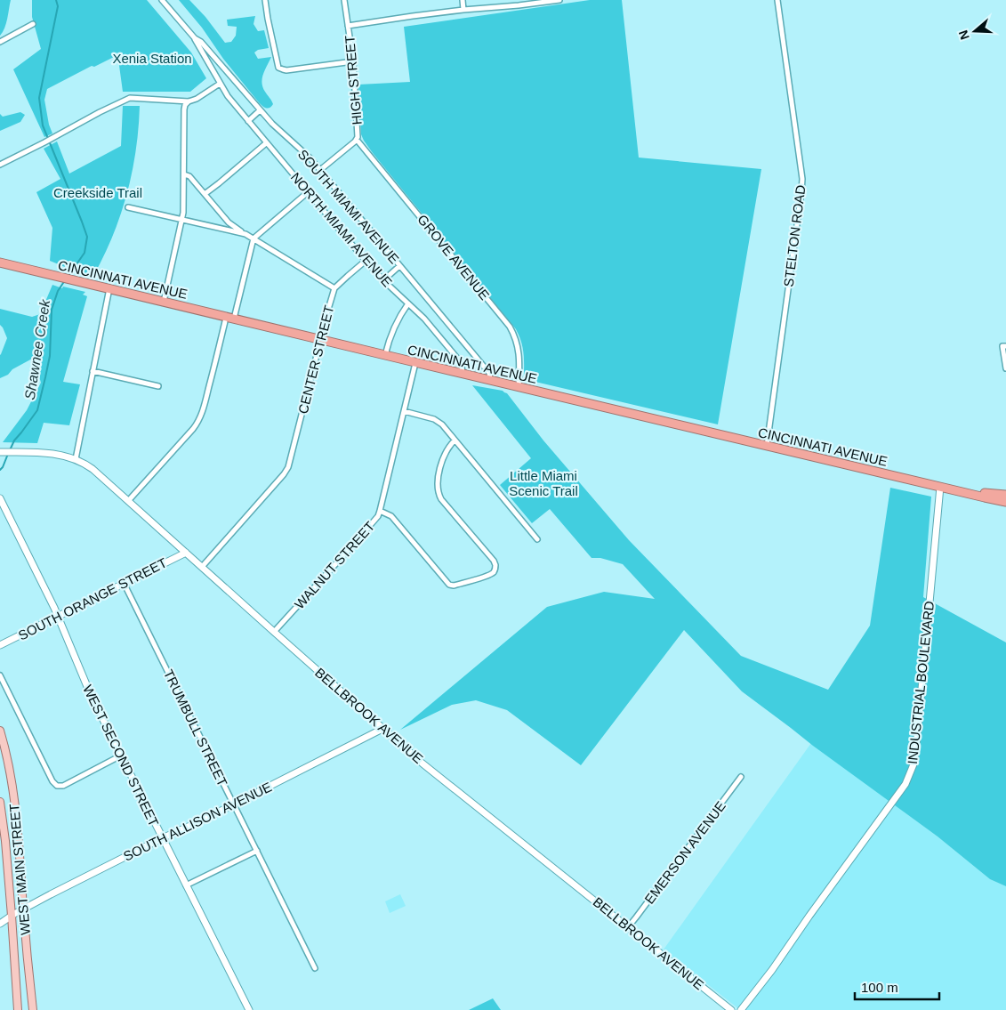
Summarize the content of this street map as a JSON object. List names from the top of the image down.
{
  "streets": {
    "highway": ["CINCINNATI AVENUE"],
    "main road": ["WEST MAIN STREET"],
    "street": [
      "HIGH STREET",
      "SOUTH MIAMI AVENUE",
      "NORTH MIAMI AVENUE",
      "STELTON ROAD",
      "GROVE AVENUE",
      "CENTER STREET",
      "WALNUT STREET",
      "SOUTH ORANGE STREET",
      "INDUSTRIAL BOULEVARD",
      "BELLBROOK AVENUE",
      "TRUMBULL STREET",
      "WEST SECOND STREET",
      "SOUTH ALLISON AVENUE",
      "EMERSON AVENUE"
    ]
  },
  "crossings": [
    ["HIGH STREET", "SOUTH MIAMI AVENUE"],
    ["HIGH STREET", "GROVE AVENUE"],
    ["SOUTH MIAMI AVENUE", "NORTH MIAMI AVENUE"],
    ["SOUTH MIAMI AVENUE", "CINCINNATI AVENUE"],
    ["NORTH MIAMI AVENUE", "CINCINNATI AVENUE"],
    ["STELTON ROAD", "CINCINNATI AVENUE"],
    ["GROVE AVENUE", "CINCINNATI AVENUE"],
    ["CINCINNATI AVENUE", "CENTER STREET"],
    ["CINCINNATI AVENUE", "WALNUT STREET"],
    ["CINCINNATI AVENUE", "INDUSTRIAL BOULEVARD"],
    ["CENTER STREET", "BELLBROOK AVENUE"],
    ["WALNUT STREET", "BELLBROOK AVENUE"],
    ["SOUTH ORANGE STREET", "BELLBROOK AVENUE"],
    ["SOUTH ORANGE STREET", "TRUMBULL STREET"],
    ["SOUTH ORANGE STREET", "WEST SECOND STREET"],
    ["BELLBROOK AVENUE", "SOUTH ALLISON AVENUE"],
    ["BELLBROOK AVENUE", "EMERSON AVENUE"],
    ["TRUMBULL STREET", "SOUTH ALLISON AVENUE"],
    ["WEST SECOND STREET", "SOUTH ALLISON AVENUE"],
    ["SOUTH ALLISON AVENUE", "WEST MAIN STREET"]
  ],
  "water": ["Shawnee Creek"],
  "parks": ["Xenia Station", "Creekside Trail", "Little Miami Scenic Trail"],
  "scale_bar": "100 m",
  "north": "left"
}
